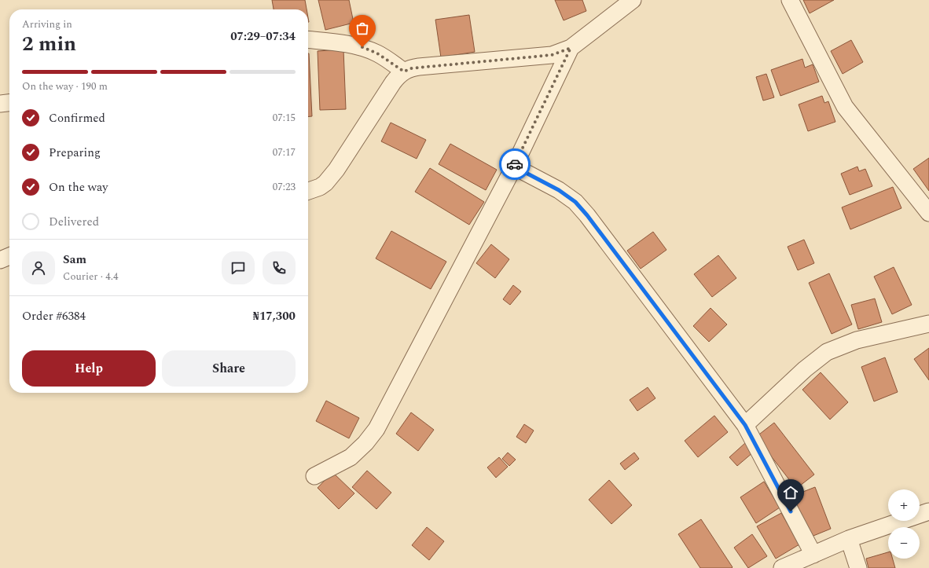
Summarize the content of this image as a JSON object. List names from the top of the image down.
{
  "page": {
    "heading": ["2 min", "Arriving in", "07:29–07:34"],
    "panel": [
      "Sam",
      "Courier · 4.4",
      "Order #6384",
      "₦17,300"
    ],
    "bar": "On the way · 190 m",
    "list": [
      ["Confirmed", "07:15"],
      ["Preparing", "07:17"],
      ["On the way", "07:23"],
      "Delivered"
    ],
    "buttons": ["Help", "Share"],
    "map_buttons": ["+", "−"]
  }
}
